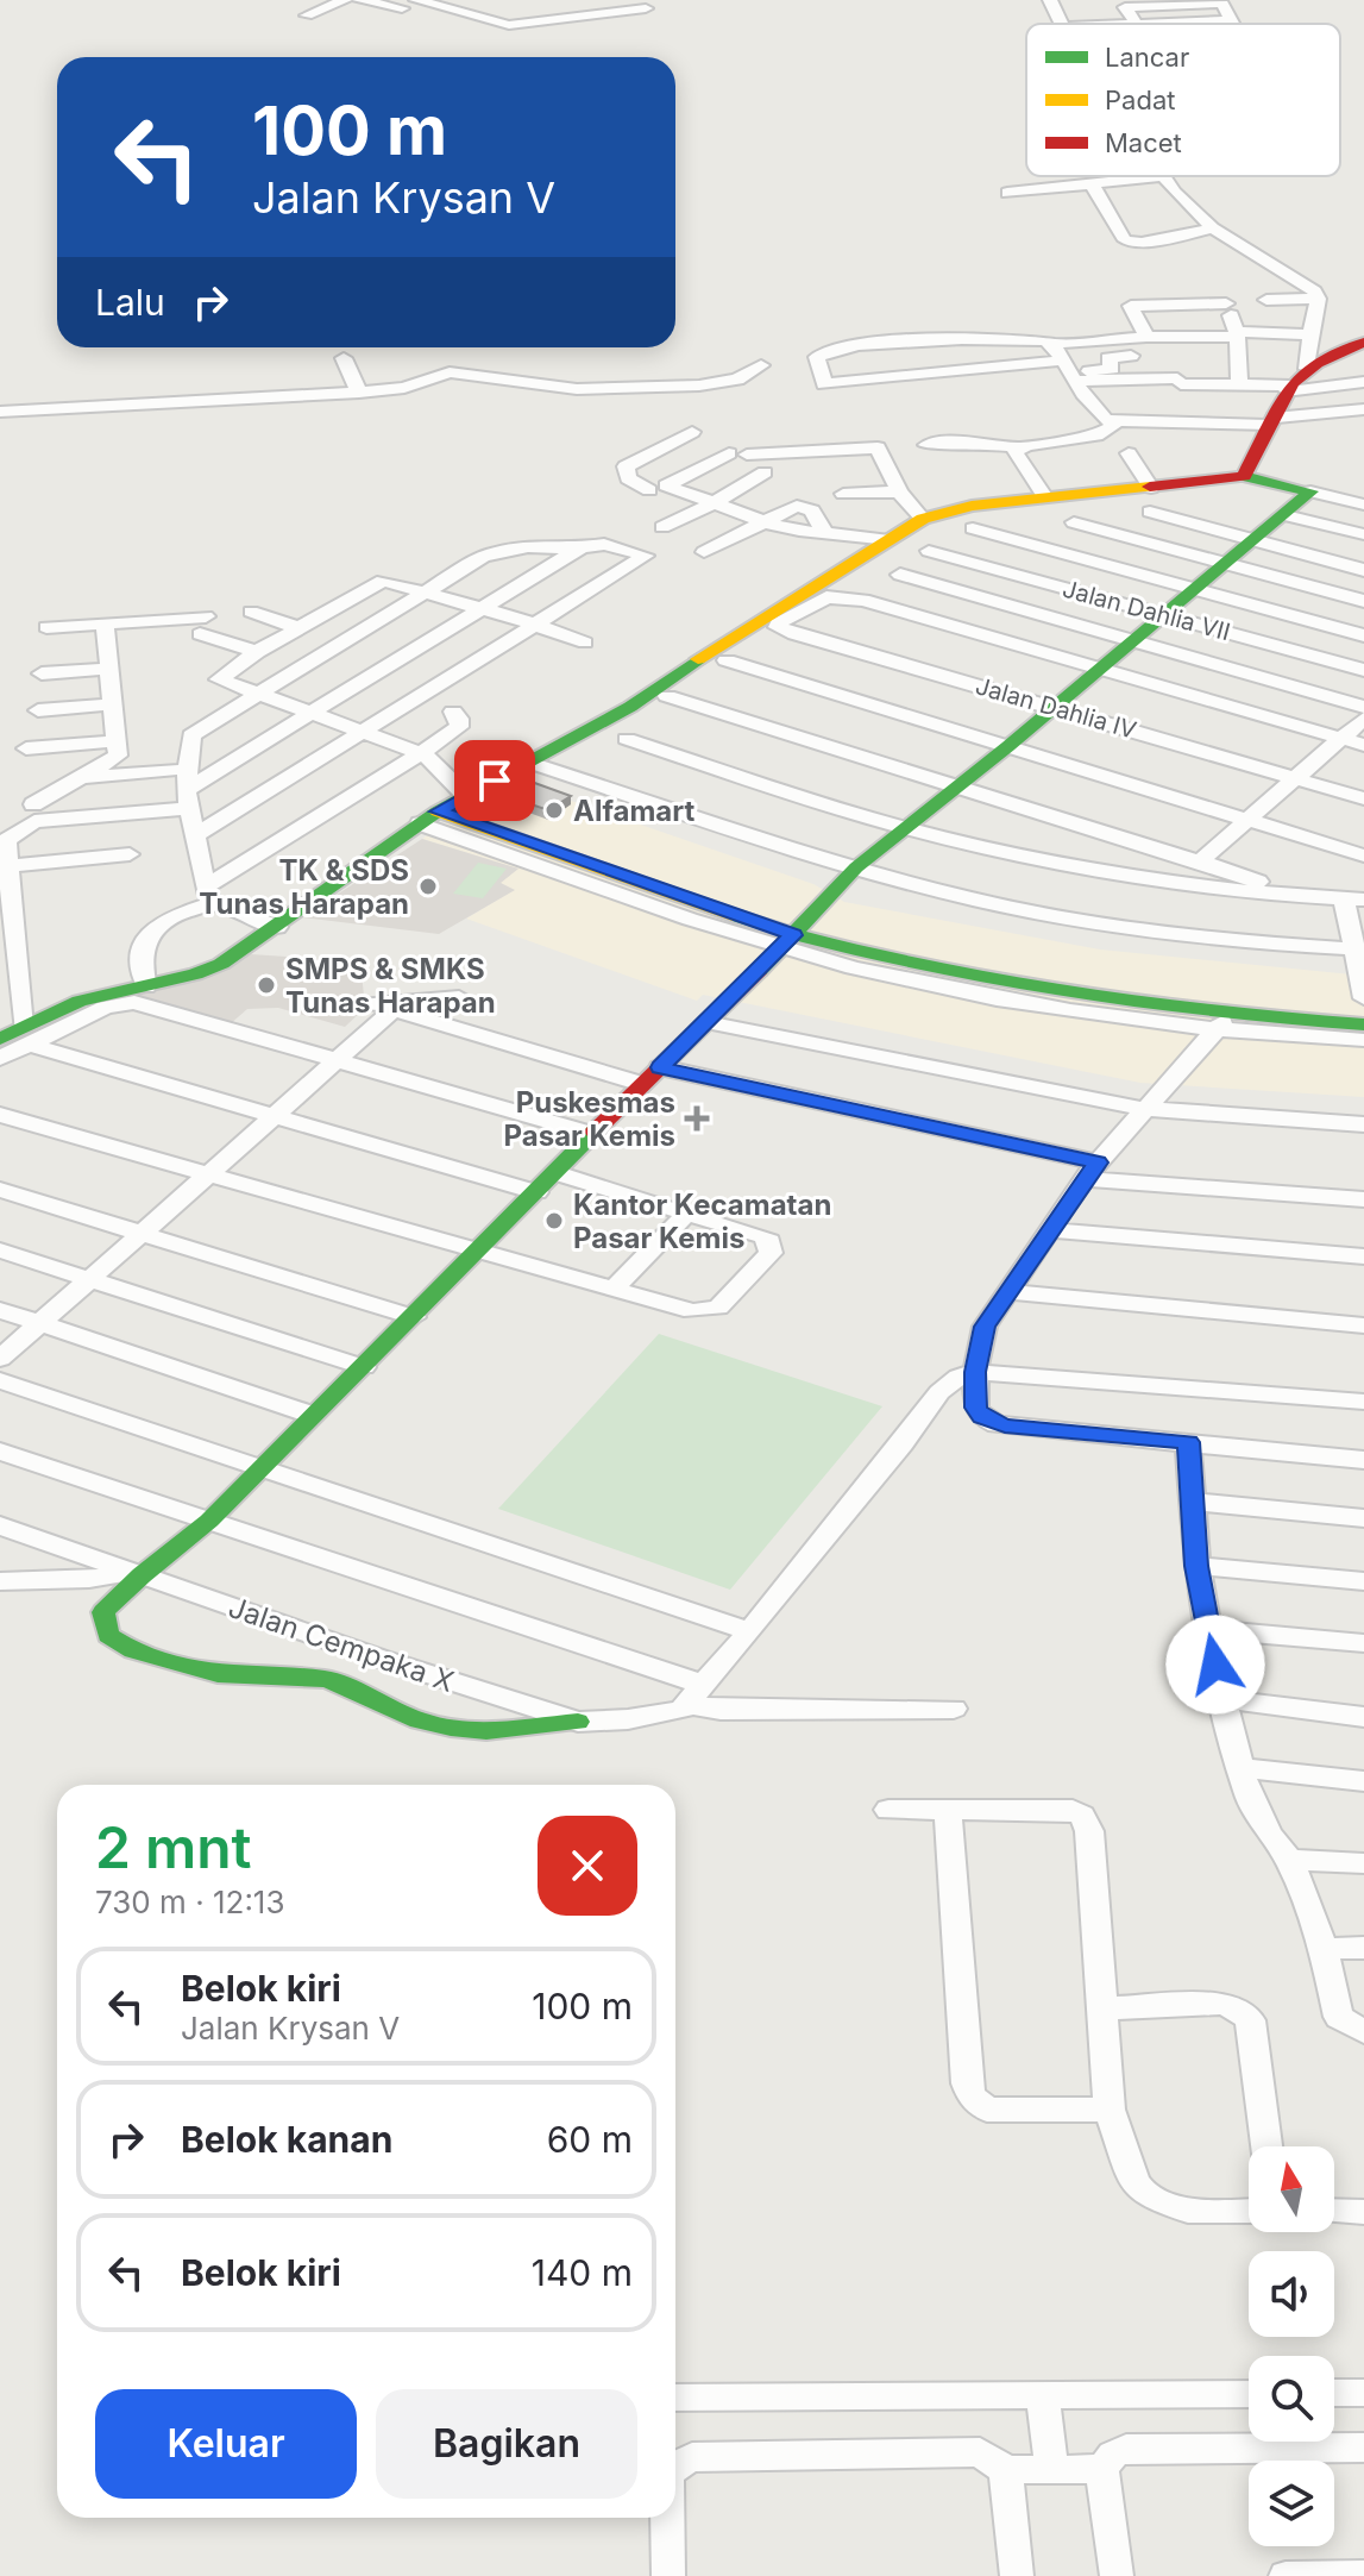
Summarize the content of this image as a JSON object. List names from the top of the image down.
{
  "streets": {
    "street": ["Jalan Dahlia VII", "Jalan Dahlia IV", "Jalan Cempaka X"]
  },
  "places": {
    "other": [
      "Alfamart",
      "TK & SDS Tunas Harapan",
      "SMPS & SMKS Tunas Harapan",
      "Kantor Kecamatan Pasar Kemis"
    ],
    "health": ["Puskesmas Pasar Kemis"]
  },
  "legend": ["Lancar", "Padat", "Macet"],
  "north": "top",
  "page": {
    "turn": ["100 m", "Jalan Krysan V"],
    "then": "Lalu",
    "heading": ["2 mnt", "730 m · 12:13"],
    "list": [
      {
        "name": "Belok kiri",
        "note": "Jalan Krysan V",
        "value": "100 m"
      },
      {
        "name": "Belok kanan",
        "value": "60 m"
      },
      {
        "name": "Belok kiri",
        "value": "140 m"
      }
    ],
    "buttons": ["Keluar", "Bagikan"]
  }
}
